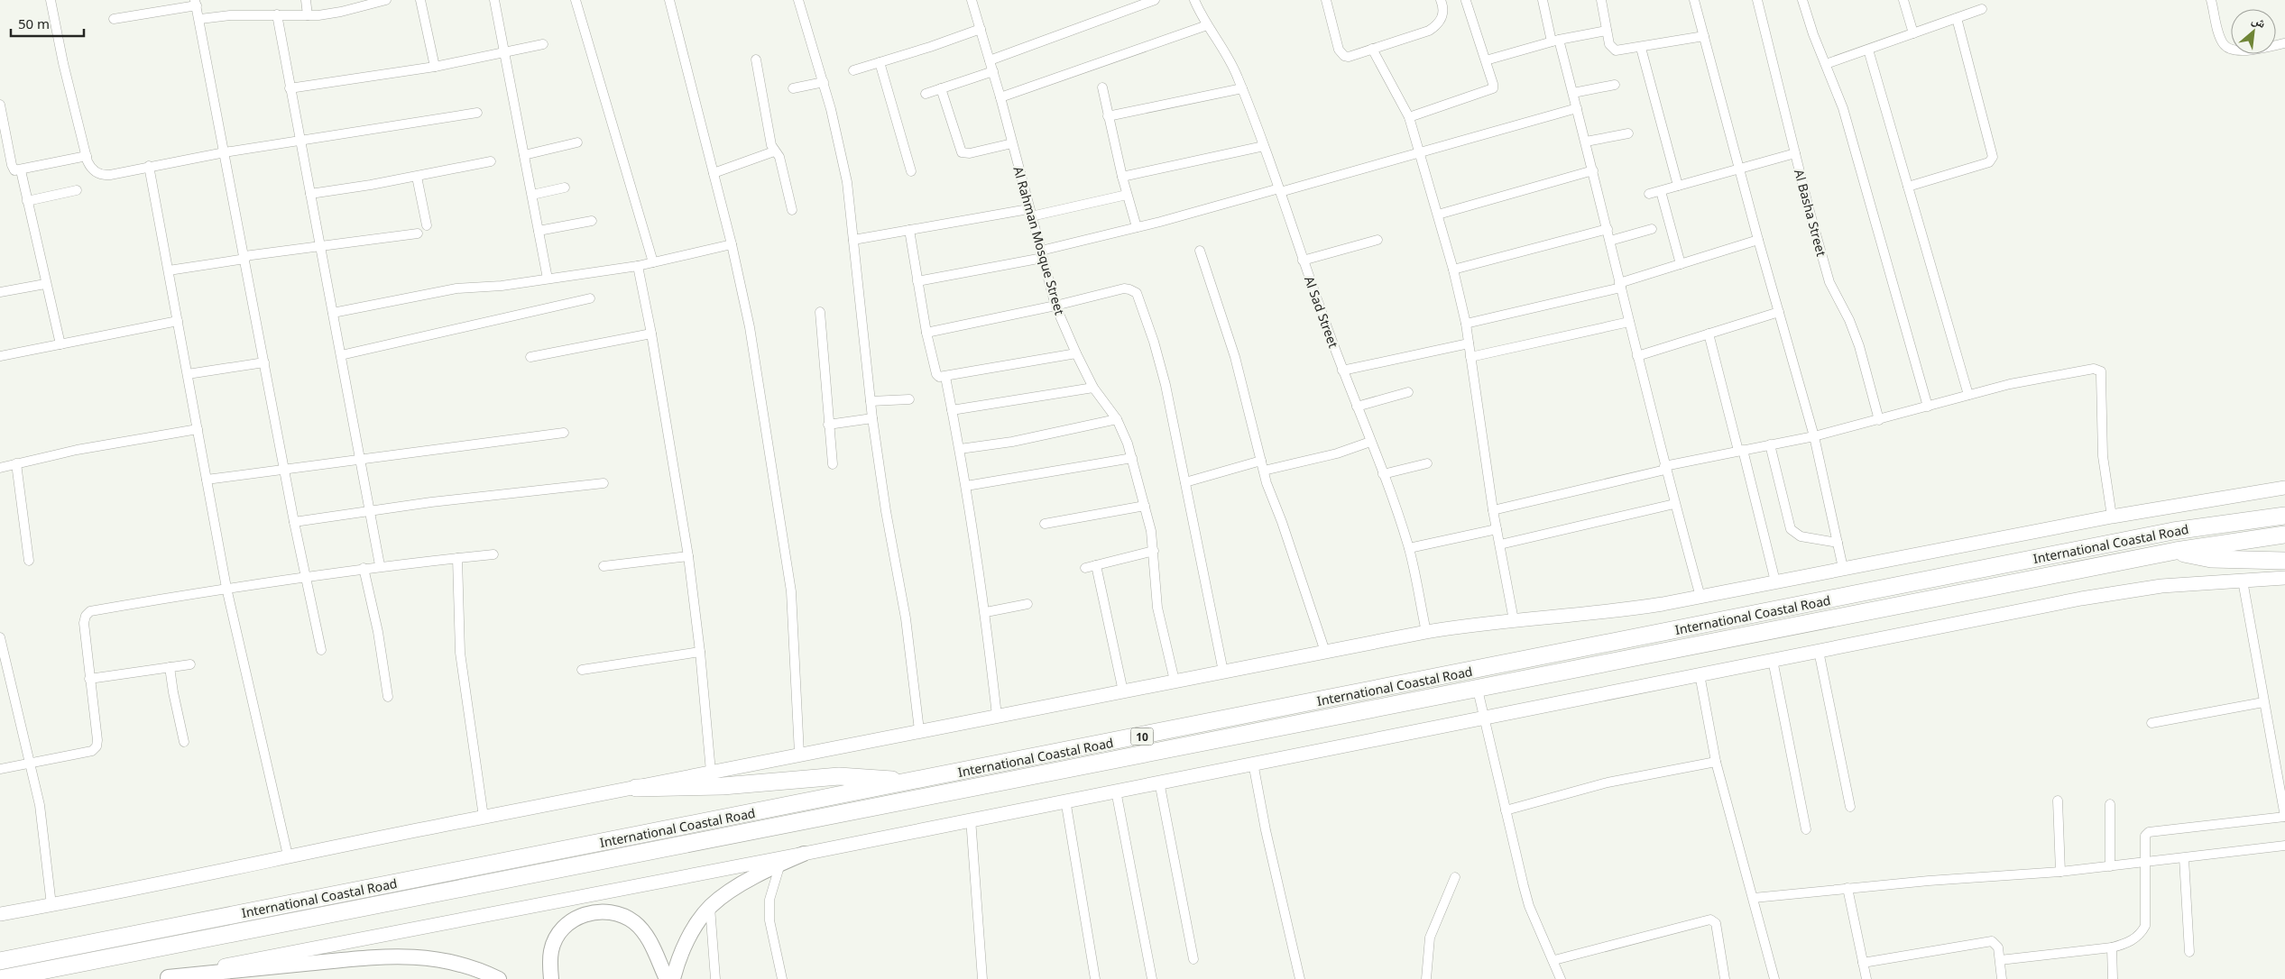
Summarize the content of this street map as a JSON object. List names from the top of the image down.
{
  "streets": {
    "highway": ["International Coastal Road", "10"],
    "street": ["Al Basha Street", "Al Rahman Mosque Street", "Al Sad Street"]
  },
  "scale_bar": "50 m",
  "north": "top right"
}
